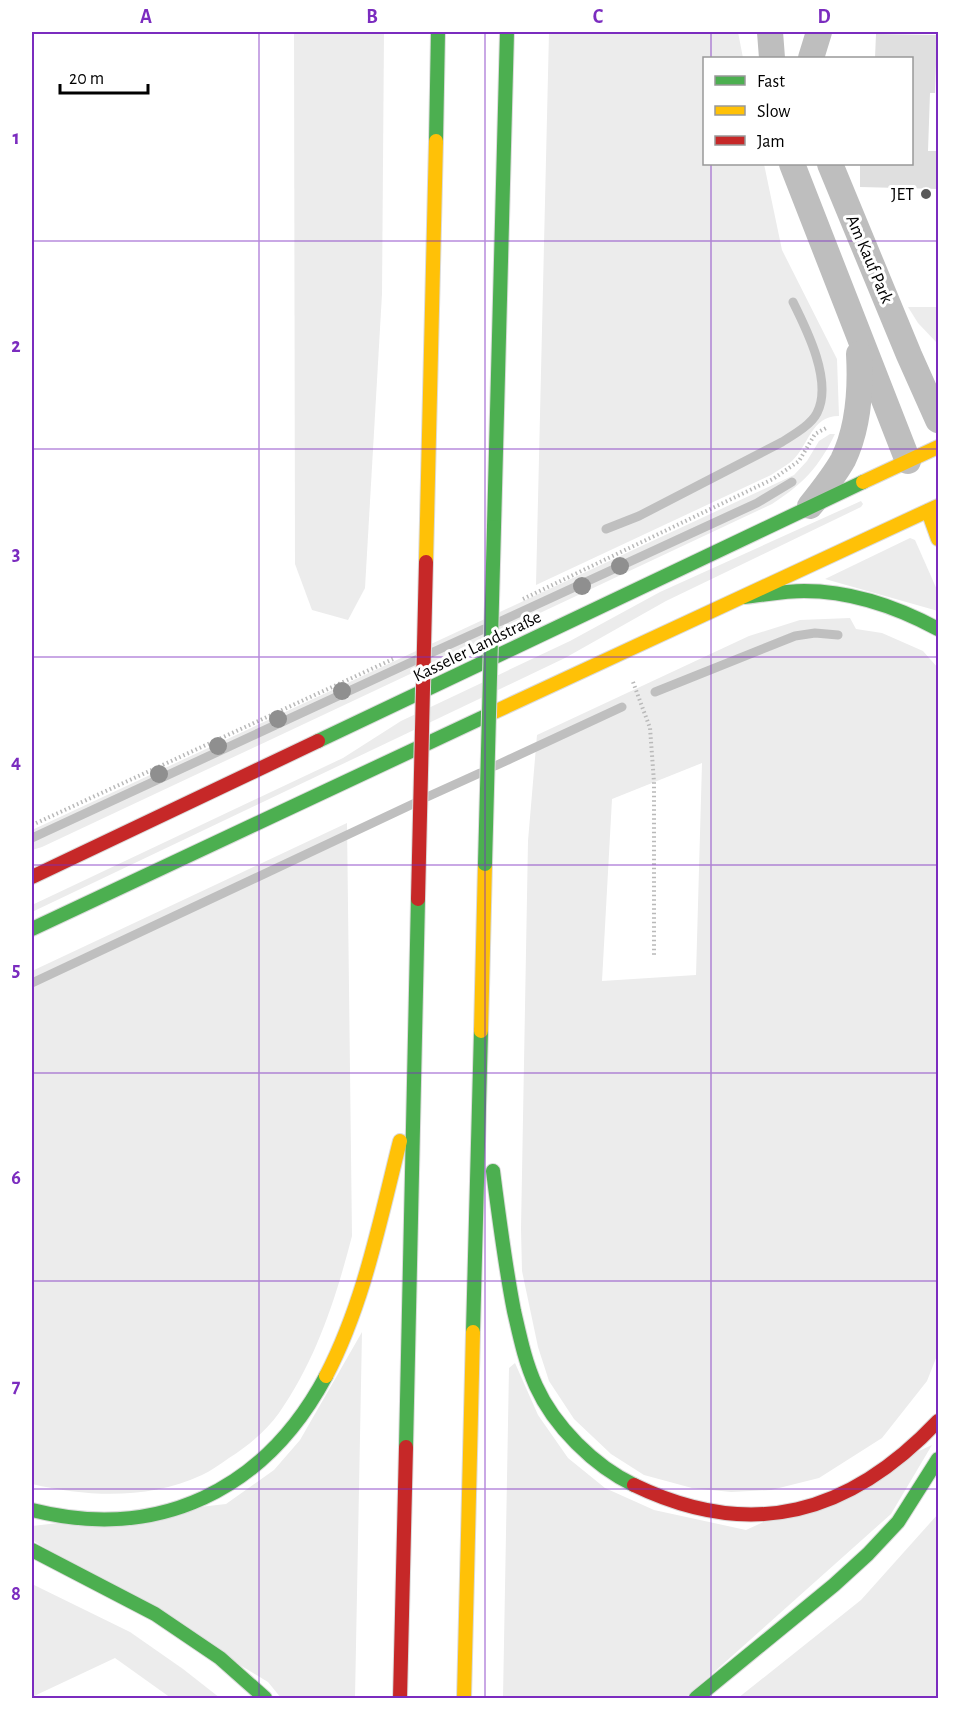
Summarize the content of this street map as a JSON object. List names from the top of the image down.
{
  "streets": {
    "main road": ["Kasseler Landstraße"],
    "street": ["Am Kauf Park"]
  },
  "crossings": [
    ["Am Kauf Park", "Kasseler Landstraße"]
  ],
  "places": ["JET"],
  "legend": ["Fast", "Slow", "Jam"],
  "scale_bar": "20 m",
  "grid": {
    "columns": [
      "A",
      "B",
      "C",
      "D"
    ],
    "rows": [
      "1",
      "2",
      "3",
      "4",
      "5",
      "6",
      "7",
      "8"
    ]
  }
}
